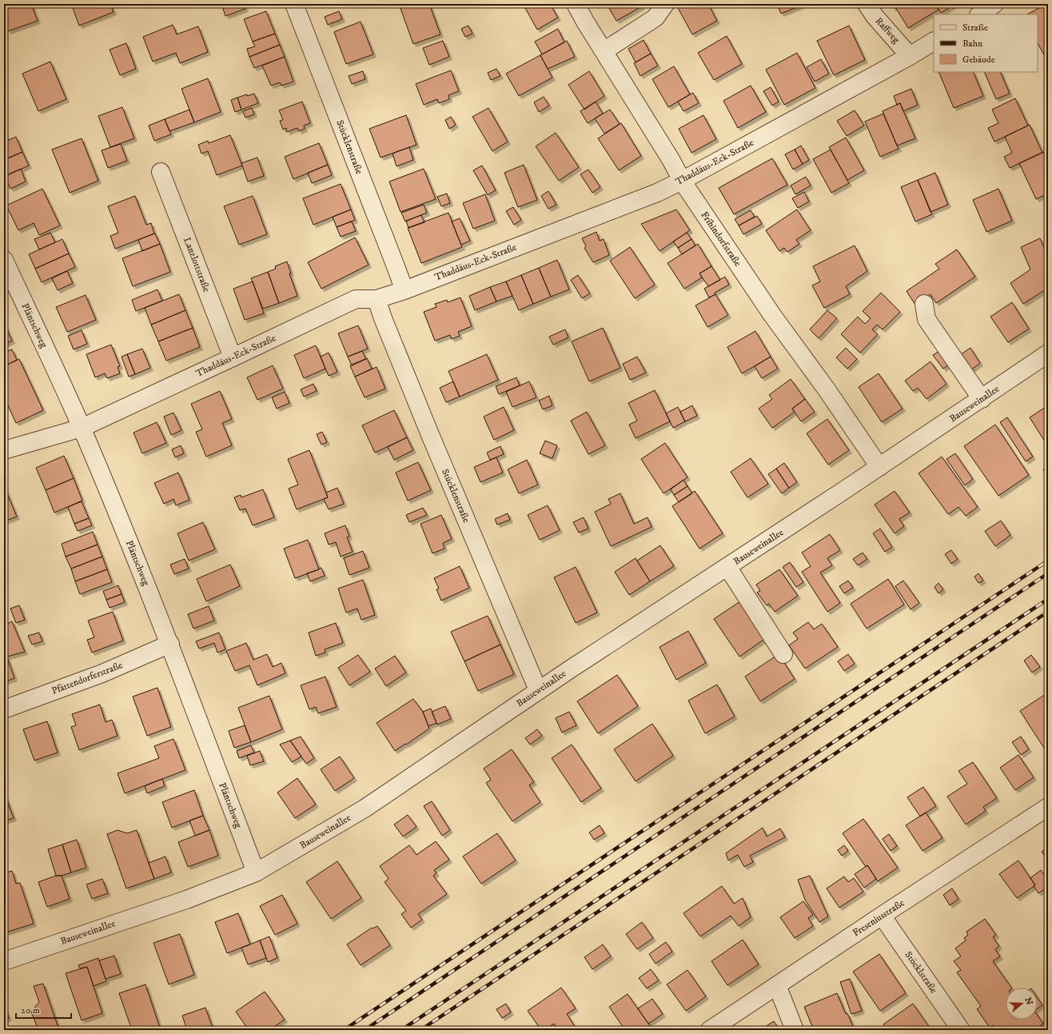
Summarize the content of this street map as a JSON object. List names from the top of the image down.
{
  "streets": {
    "street": [
      "Raffweg",
      "Stücklenstraße",
      "Thaddäus-Eck-Straße",
      "Frihindorfstraße",
      "Lanzlottstraße",
      "Pläntschweg",
      "Bauseweinallee",
      "Pfättendorferstraße",
      "Freseniusstraße",
      "Stöcklstraße"
    ]
  },
  "crossings": [
    ["Raffweg", "Thaddäus-Eck-Straße"],
    ["Stücklenstraße", "Thaddäus-Eck-Straße"],
    ["Stücklenstraße", "Bauseweinallee"],
    ["Thaddäus-Eck-Straße", "Frihindorfstraße"],
    ["Thaddäus-Eck-Straße", "Lanzlottstraße"],
    ["Thaddäus-Eck-Straße", "Pläntschweg"],
    ["Frihindorfstraße", "Bauseweinallee"],
    ["Pläntschweg", "Bauseweinallee"],
    ["Pläntschweg", "Pfättendorferstraße"],
    ["Freseniusstraße", "Stöcklstraße"]
  ],
  "legend": ["Straße", "Bahn", "Gebäude"],
  "scale_bar": "20 m",
  "north": "right"
}
